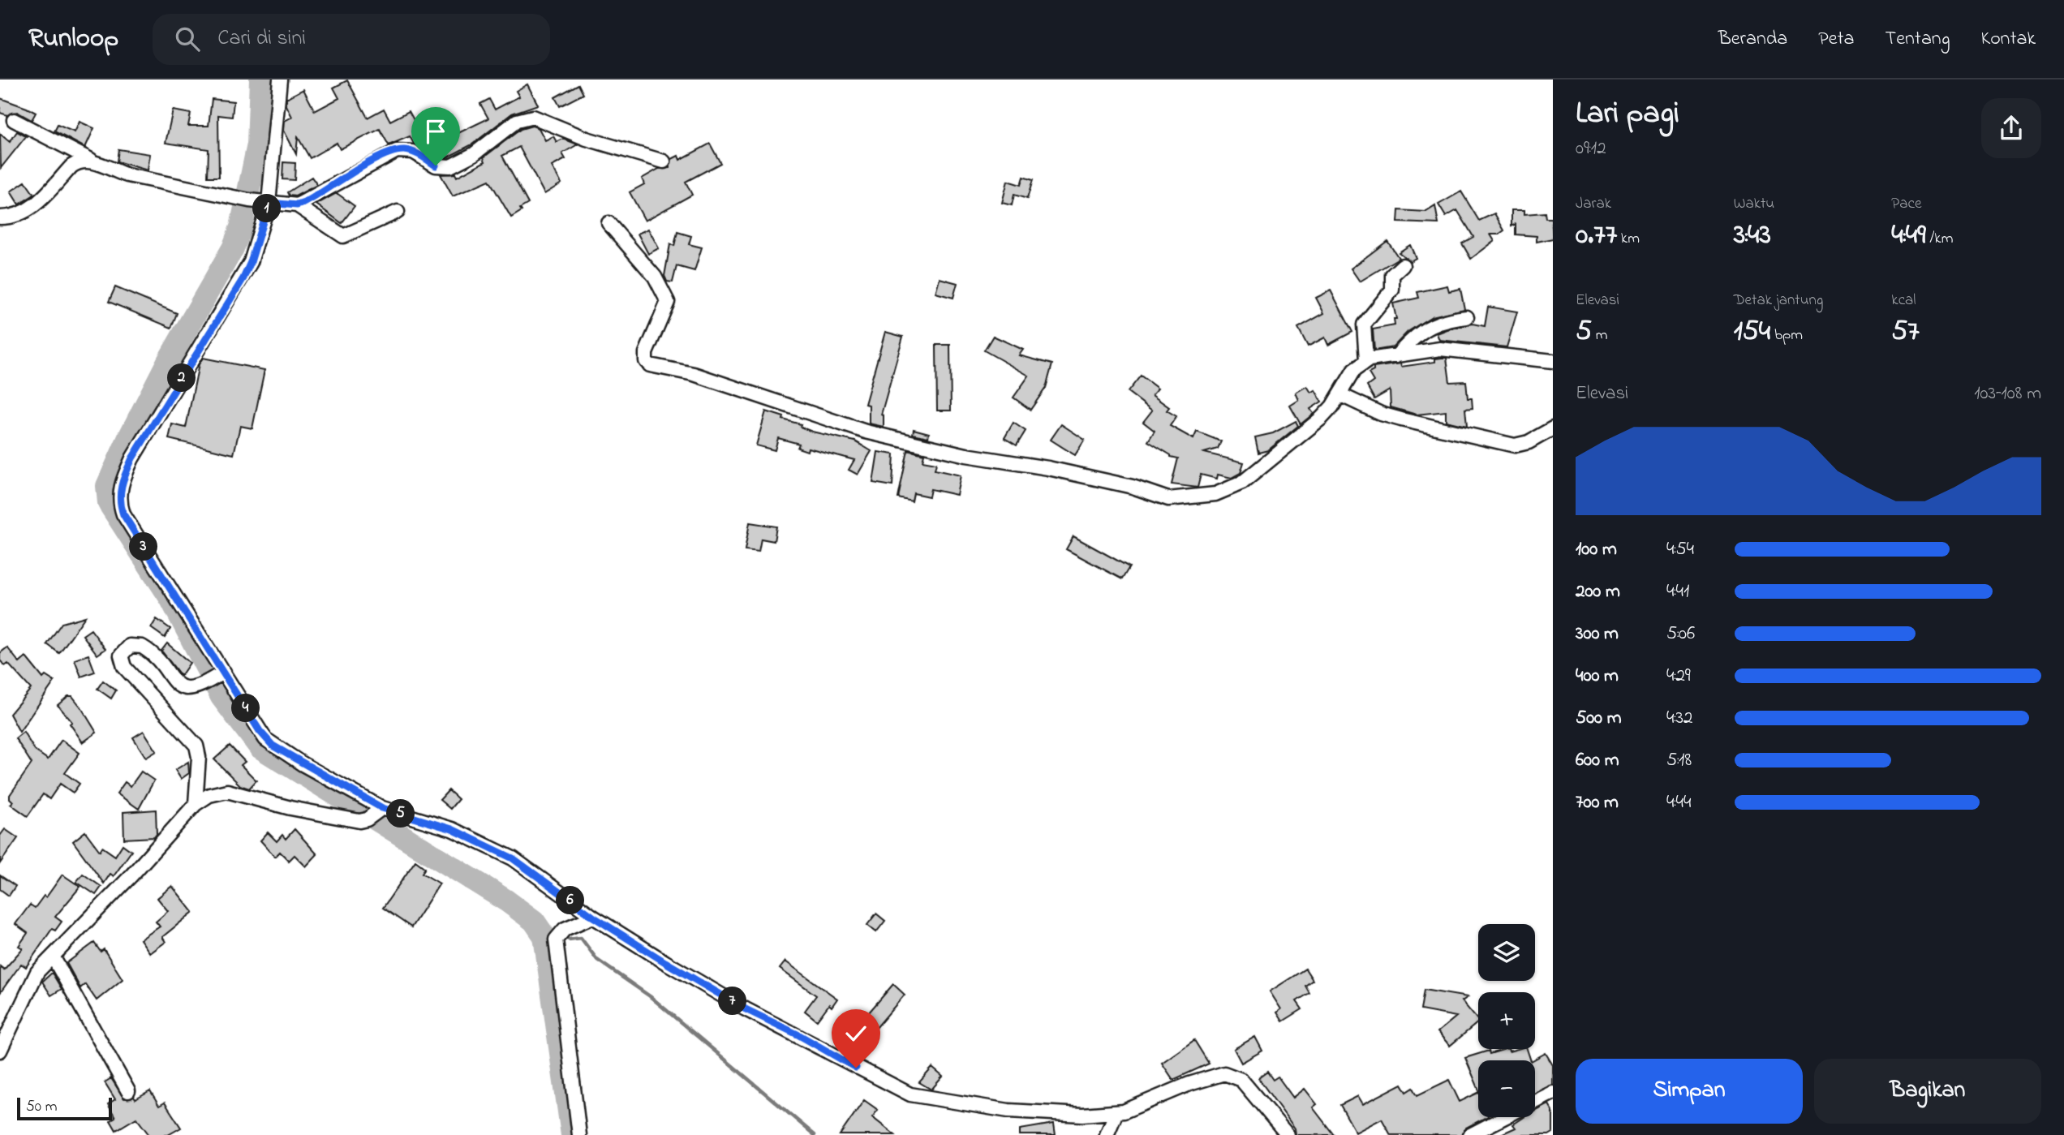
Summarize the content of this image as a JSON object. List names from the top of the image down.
{
  "scale_bar": "50 m",
  "page": {
    "header": "Runloop",
    "search": "Cari di sini",
    "nav": [
      "Beranda",
      "Peta",
      "Tentang",
      "Kontak"
    ],
    "heading": ["Lari pagi", "09:12"],
    "stats": [
      ["Jarak", "0.77 km"],
      ["Waktu", "3:43"],
      ["Pace", "4:49 /km"],
      ["Elevasi", "5 m"],
      ["Detak jantung", "154 bpm"],
      ["kcal", "57"]
    ],
    "pins": [
      "1",
      "2",
      "3",
      "4",
      "5",
      "6",
      "7"
    ],
    "chart": ["Elevasi", "103–108 m"],
    "list": [
      {
        "name": "100 m",
        "note": "4:54"
      },
      {
        "name": "200 m",
        "note": "4:41"
      },
      {
        "name": "300 m",
        "note": "5:06"
      },
      {
        "name": "400 m",
        "note": "4:29"
      },
      {
        "name": "500 m",
        "note": "4:32"
      },
      {
        "name": "600 m",
        "note": "5:18"
      },
      {
        "name": "700 m",
        "note": "4:44"
      }
    ],
    "map_buttons": ["+", "−"],
    "buttons": ["Simpan", "Bagikan"],
    "scale": "50 m"
  }
}
